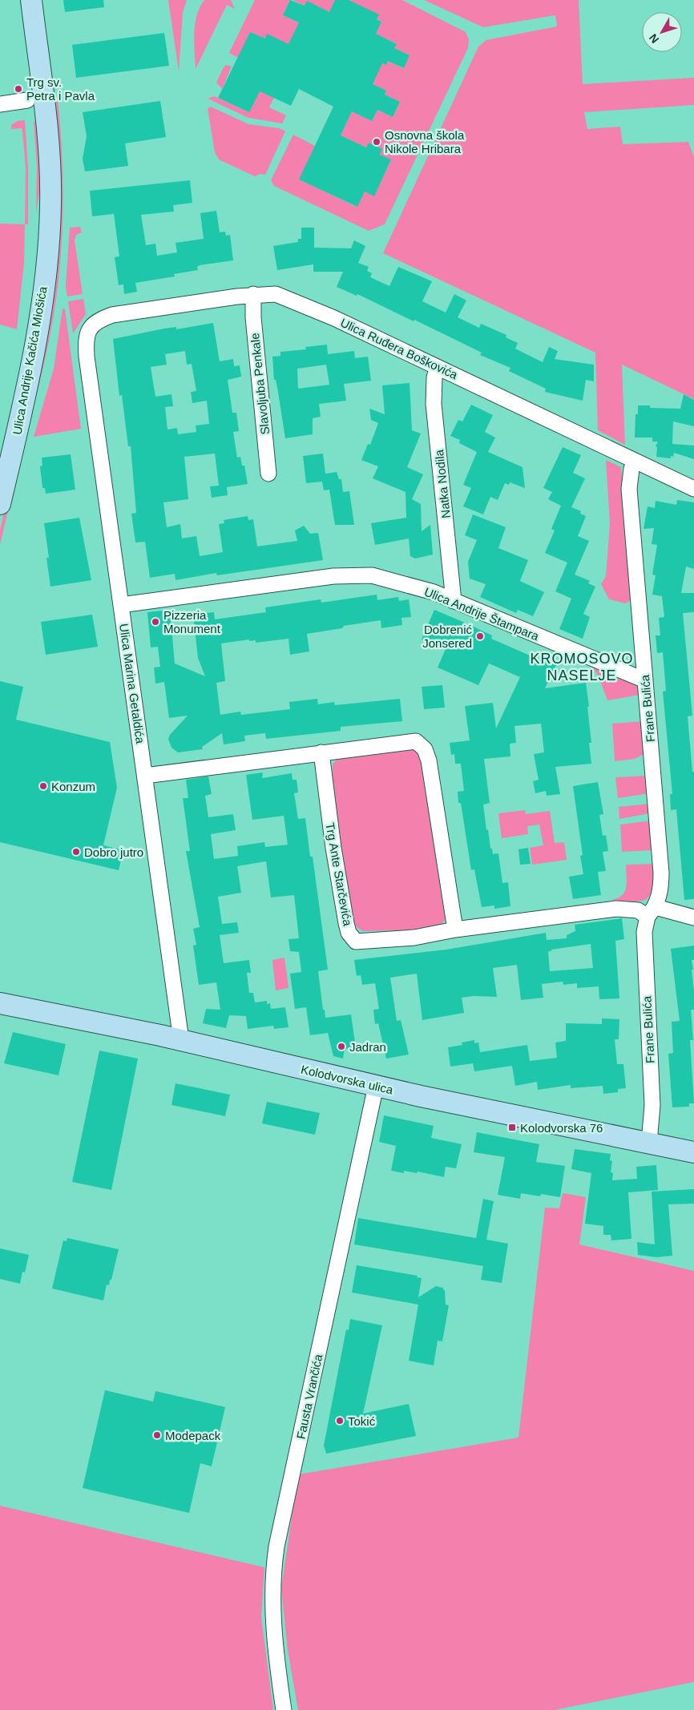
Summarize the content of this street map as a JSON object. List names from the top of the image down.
{
  "streets": {
    "street": [
      "Ulica Ruđera Boškovića",
      "Ulica Andrije Kačića Miošića",
      "Slavoljuba Penkale",
      "Natka Nodila",
      "Ulica Andrije Štampara",
      "Ulica Marina Getaldića",
      "Frane Bulića",
      "Trg Ante Starčevića",
      "Kolodvorska ulica",
      "Fausta Vrančića"
    ]
  },
  "crossings": [
    ["Ulica Ruđera Boškovića", "Slavoljuba Penkale"],
    ["Ulica Ruđera Boškovića", "Natka Nodila"],
    ["Ulica Ruđera Boškovića", "Ulica Marina Getaldića"],
    ["Ulica Ruđera Boškovića", "Frane Bulića"],
    ["Natka Nodila", "Ulica Andrije Štampara"],
    ["Ulica Andrije Štampara", "Ulica Marina Getaldića"],
    ["Ulica Andrije Štampara", "Frane Bulića"],
    ["Ulica Marina Getaldića", "Kolodvorska ulica"],
    ["Frane Bulića", "Trg Ante Starčevića"],
    ["Frane Bulića", "Kolodvorska ulica"],
    ["Kolodvorska ulica", "Fausta Vrančića"]
  ],
  "districts": ["KROMOSOVO NASELJE"],
  "places": {
    "other": [
      "Trg sv. Petra i Pavla",
      "Osnovna škola Nikole Hribara",
      "Pizzeria Monument",
      "Dobrenić Jonsered",
      "Konzum",
      "Dobro jutro",
      "Jadran",
      "Tokić",
      "Modepack"
    ],
    "transit": ["Kolodvorska 76"]
  },
  "north": "bottom left"
}
